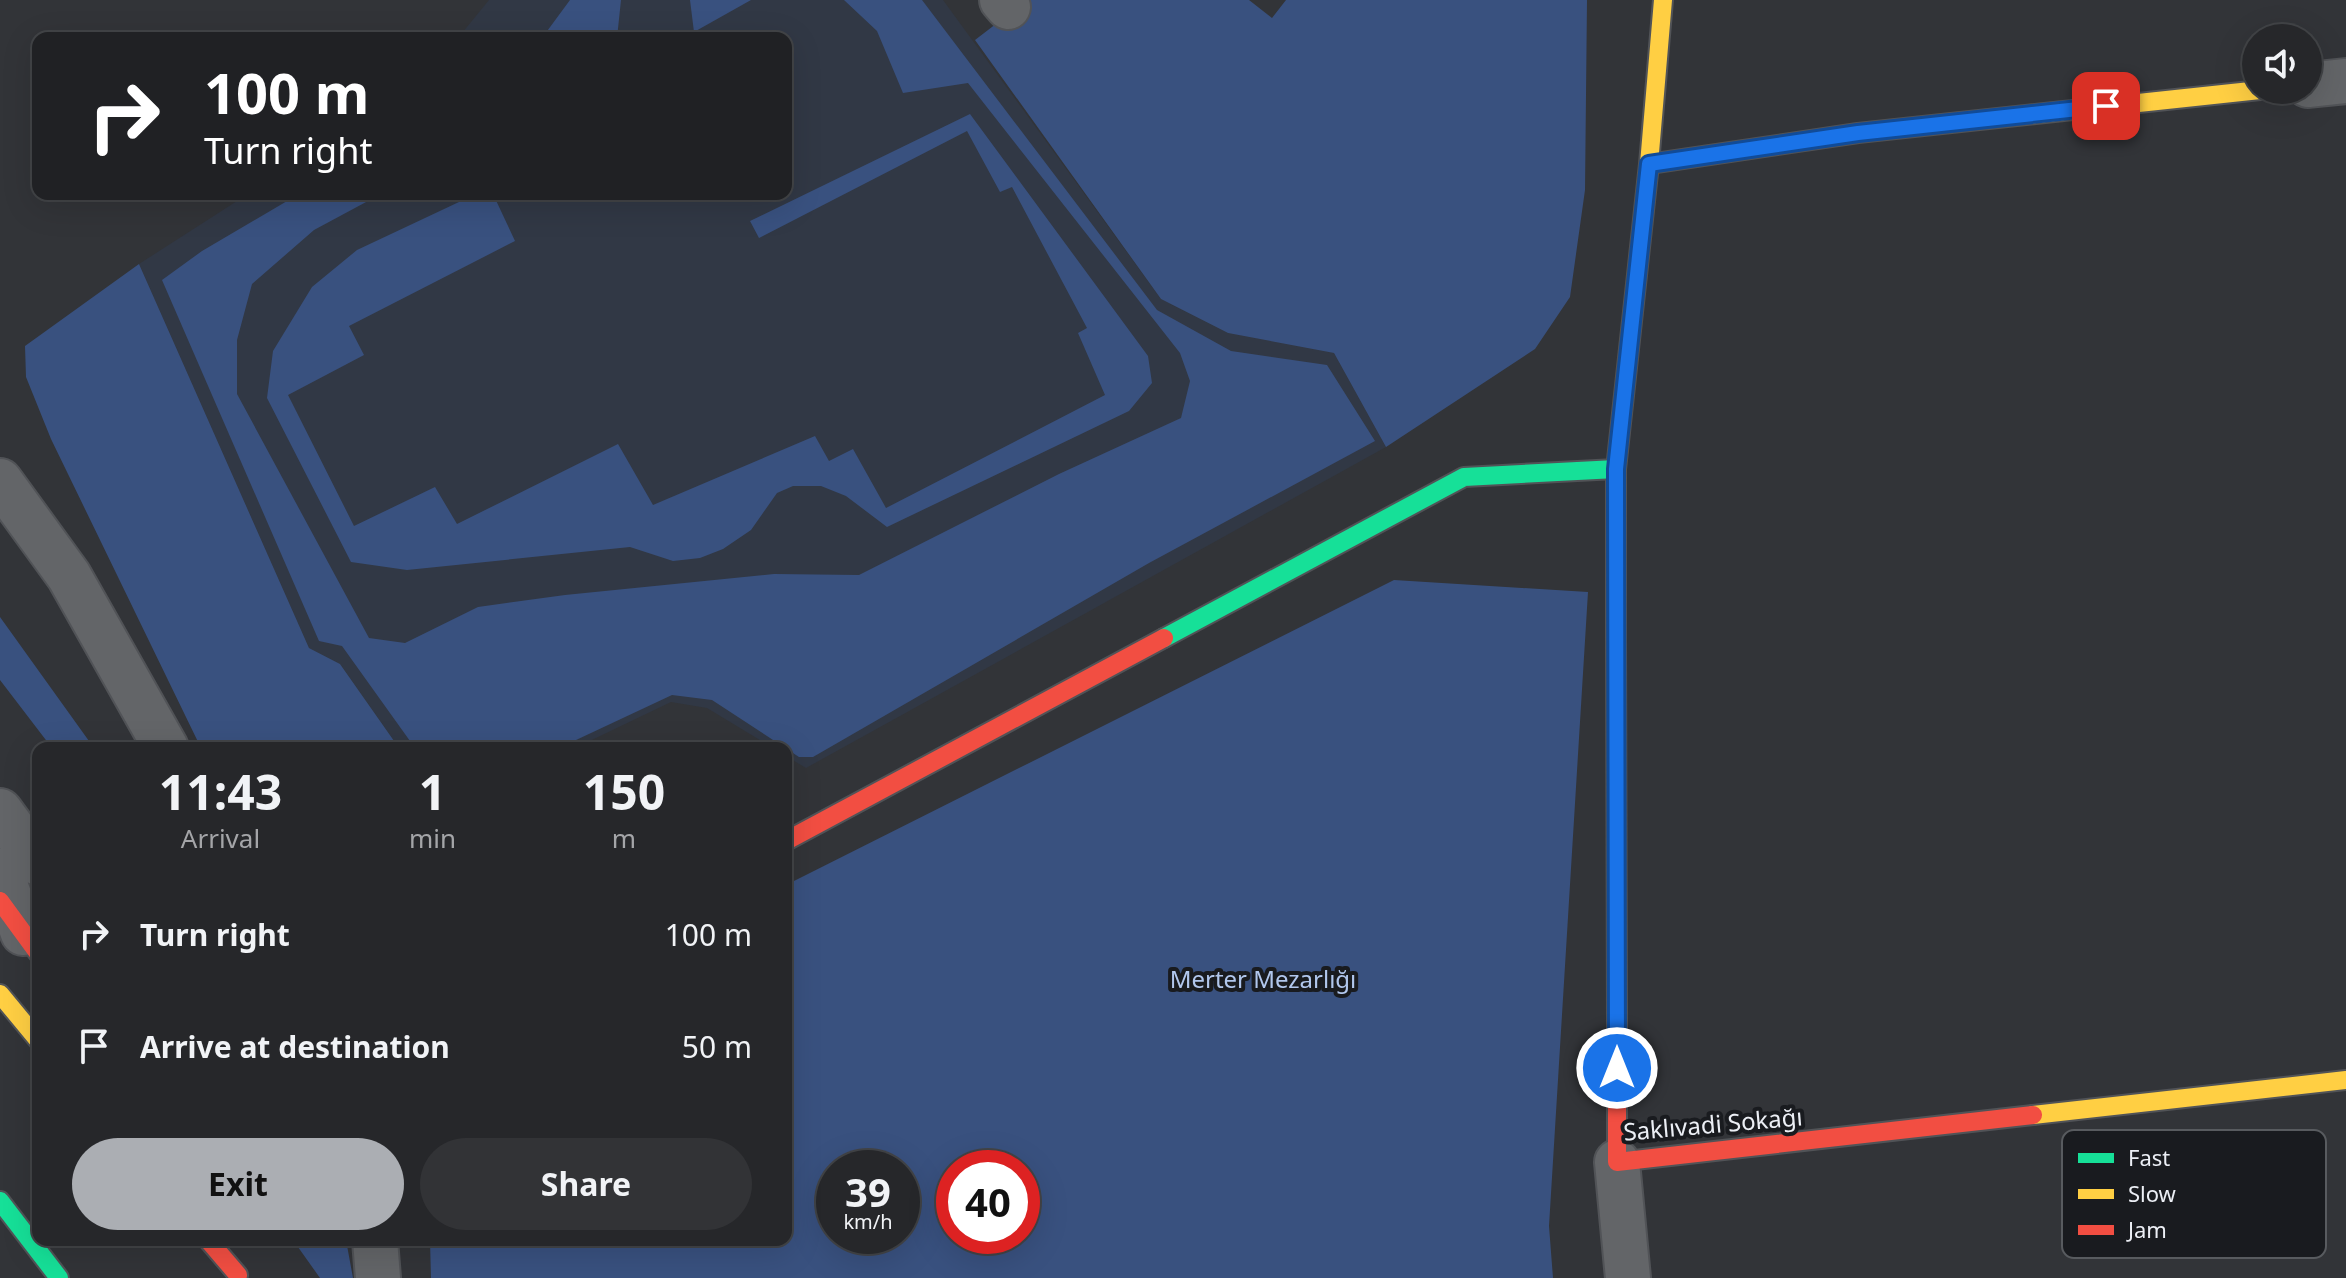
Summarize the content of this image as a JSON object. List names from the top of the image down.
{
  "streets": {
    "main road": ["Saklıvadi Sokağı"]
  },
  "parks": ["Merter Mezarlığı"],
  "legend": ["Fast", "Slow", "Jam"],
  "page": {
    "turn": ["100 m", "Turn right"],
    "eta": [
      "11:43",
      "Arrival",
      "1",
      "min",
      "150",
      "m"
    ],
    "list": [
      {
        "name": "Turn right",
        "value": "100 m"
      },
      {
        "name": "Arrive at destination",
        "value": "50 m"
      }
    ],
    "buttons": ["Exit", "Share"],
    "speed": "39 km/h",
    "limit": "40"
  }
}
